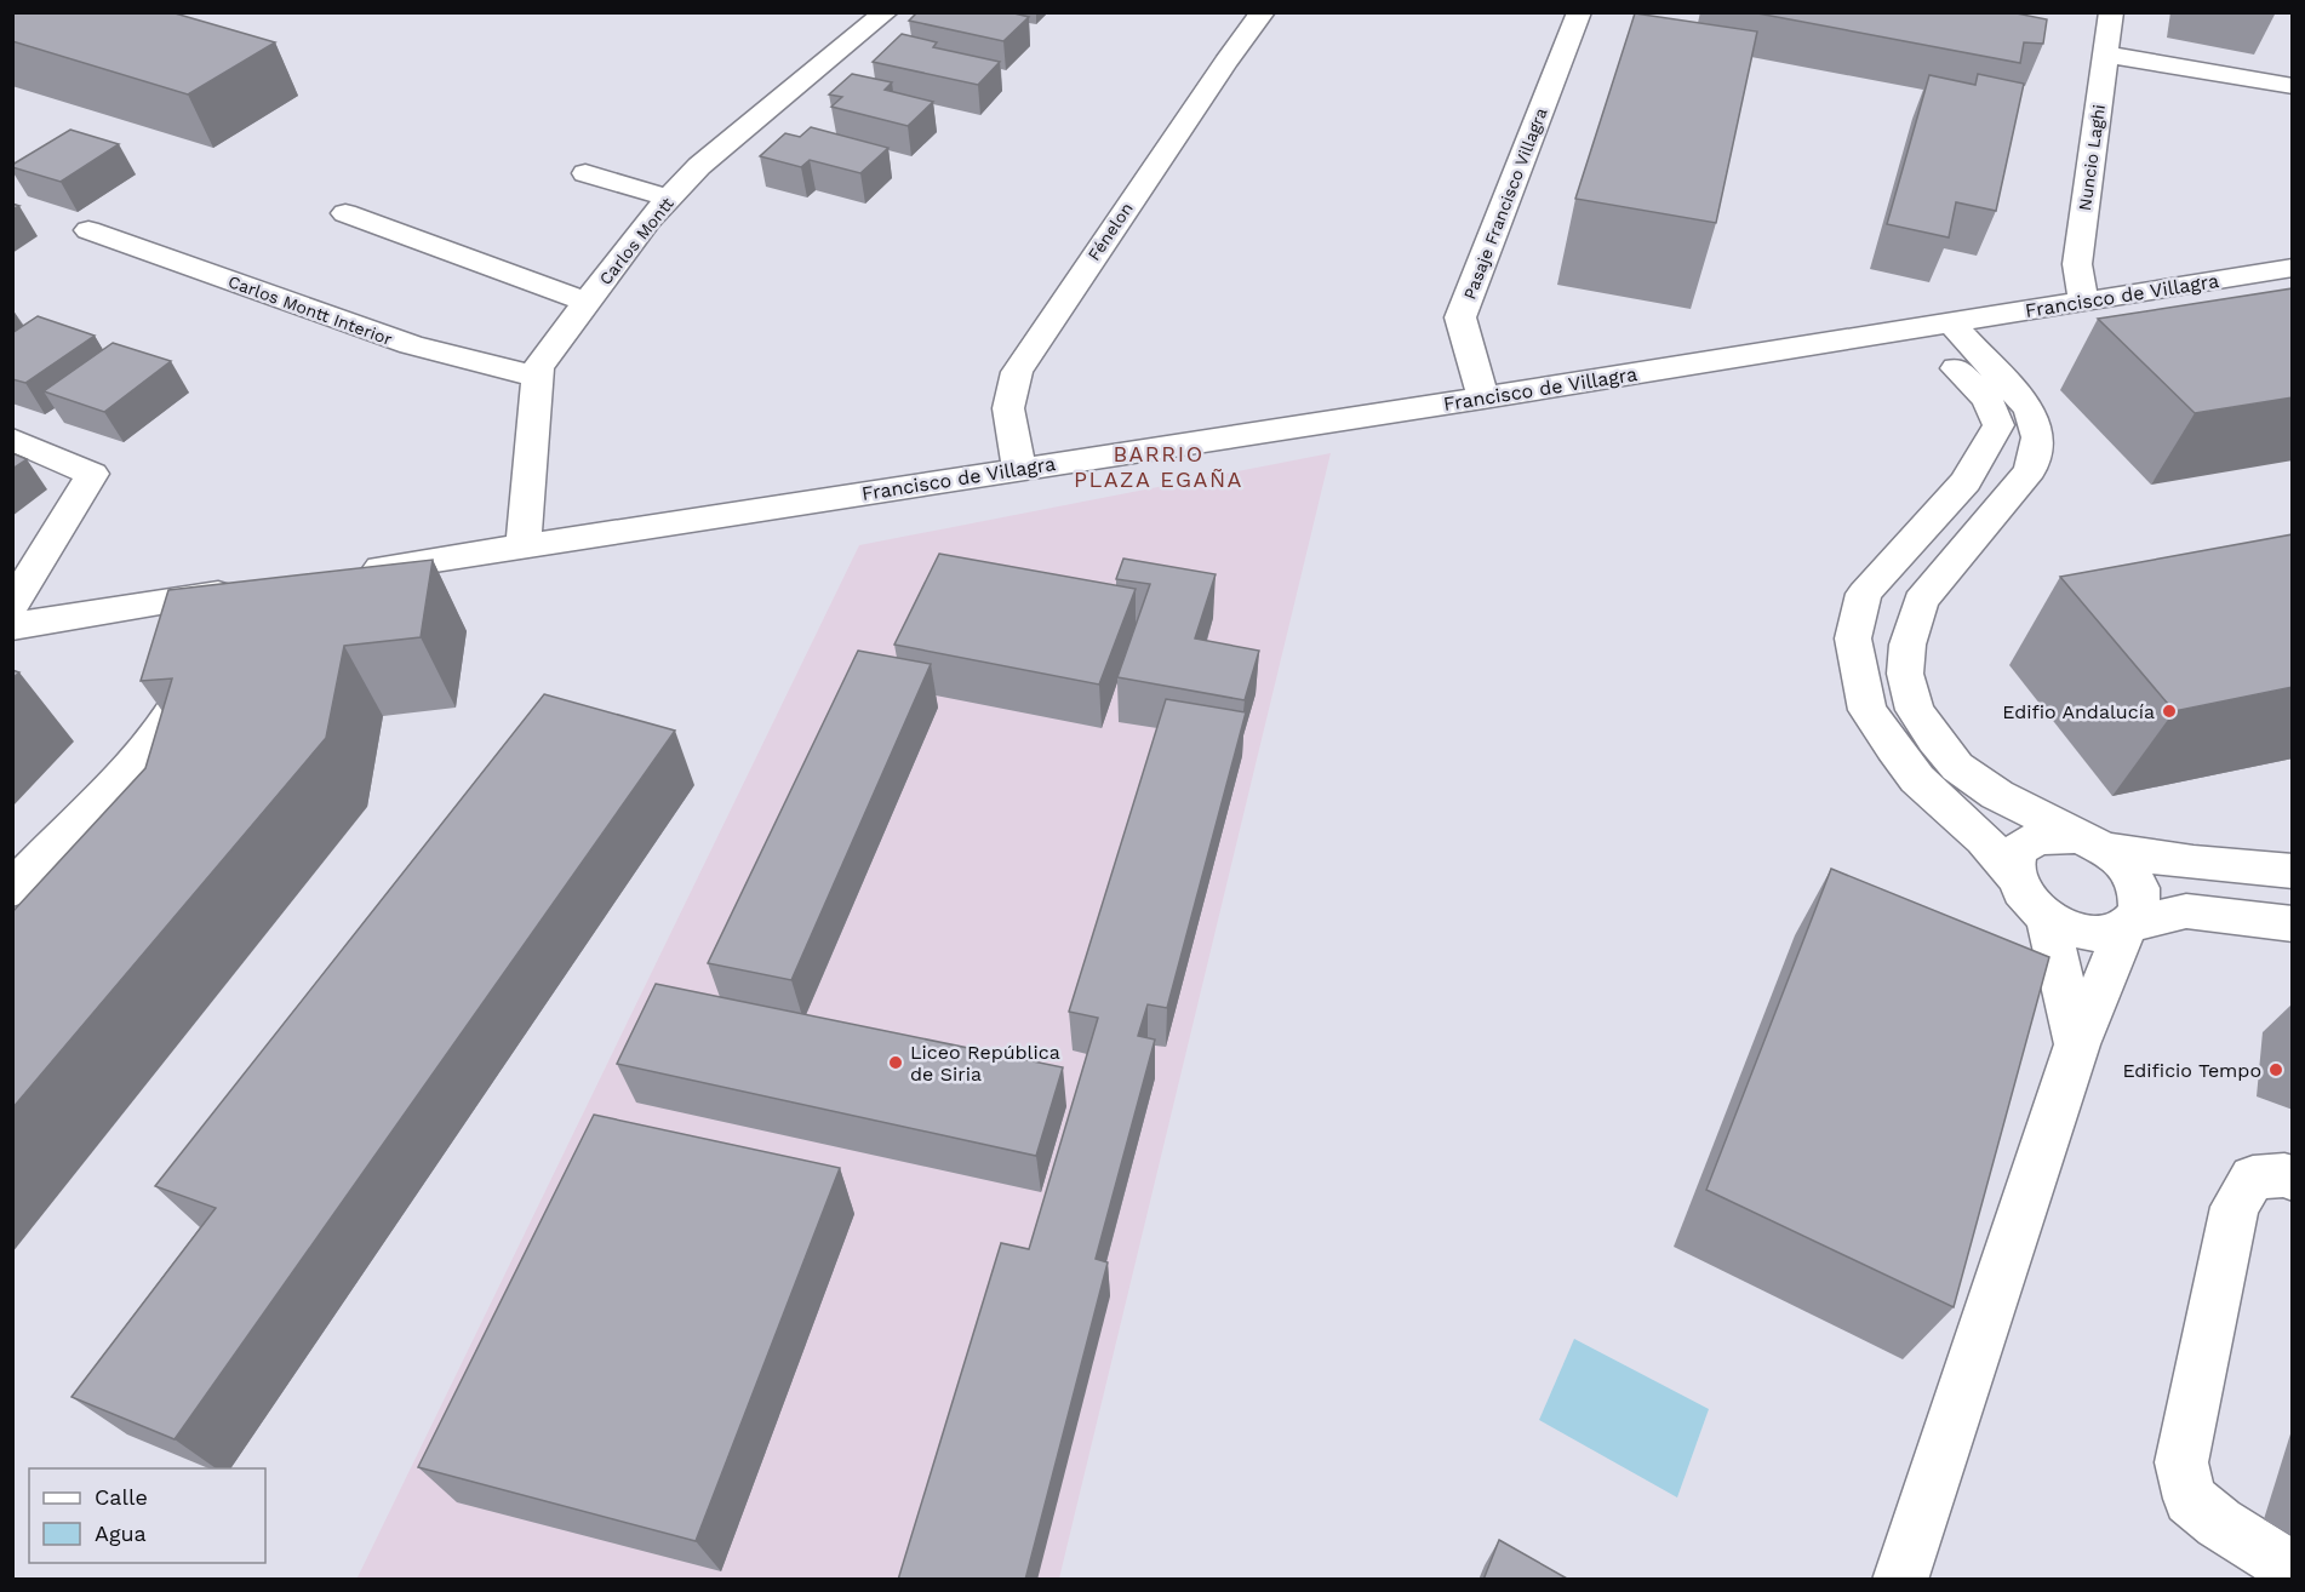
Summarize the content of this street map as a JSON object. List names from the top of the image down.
{
  "streets": {
    "street": [
      "Nuncio Laghi",
      "Pasaje Francisco Villagra",
      "Fénelon",
      "Carlos Montt",
      "Francisco de Villagra",
      "Carlos Montt Interior"
    ]
  },
  "crossings": [
    ["Nuncio Laghi", "Francisco de Villagra"],
    ["Pasaje Francisco Villagra", "Francisco de Villagra"],
    ["Fénelon", "Francisco de Villagra"],
    ["Carlos Montt", "Francisco de Villagra"],
    ["Carlos Montt", "Carlos Montt Interior"]
  ],
  "districts": ["BARRIO PLAZA EGAÑA"],
  "places": ["Edifio Andalucía", "Liceo República de Siria", "Edificio Tempo"],
  "legend": ["Calle", "Agua"]
}
